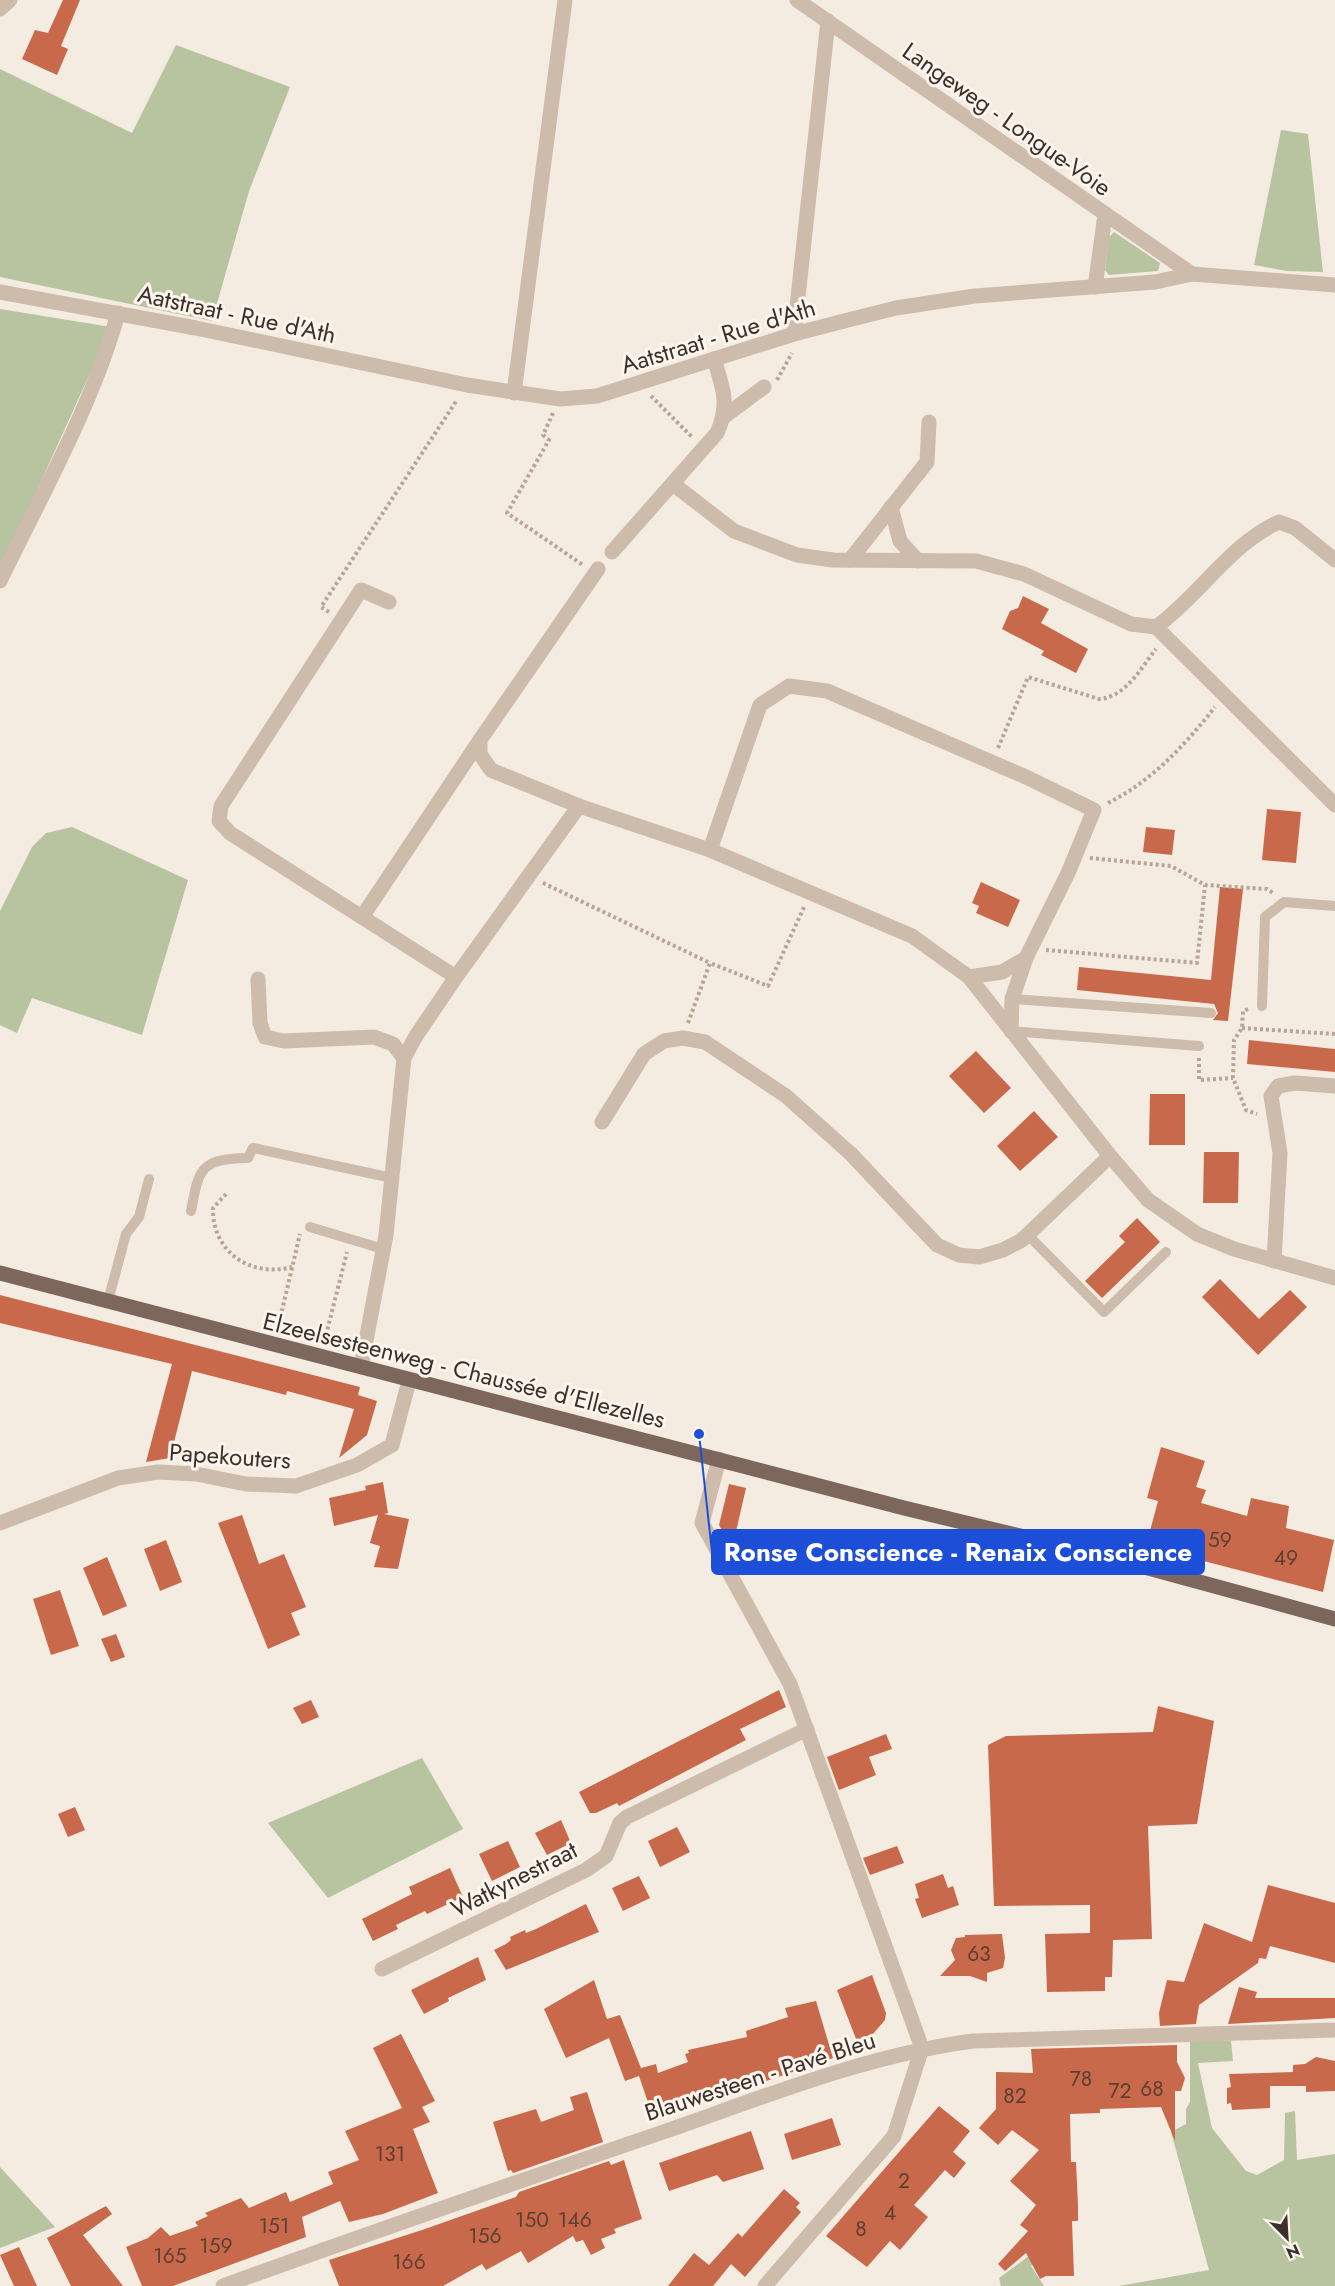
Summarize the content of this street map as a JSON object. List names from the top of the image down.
{
  "streets": {
    "main road": ["Elzeelsesteenweg - Chaussée d'Ellezelles"],
    "street": [
      "Langeweg - Longue-Voie",
      "Aatstraat - Rue d'Ath",
      "Papekouters",
      "Watkynestraat",
      "Blauwesteen - Pavé Bleu"
    ]
  },
  "crossings": [
    ["Langeweg - Longue-Voie", "Aatstraat - Rue d'Ath"],
    ["Elzeelsesteenweg - Chaussée d'Ellezelles", "Papekouters"]
  ],
  "places": ["Ronse Conscience - Renaix Conscience"],
  "house_numbers": [
    "59",
    "49",
    "63",
    "78",
    "68",
    "72",
    "82",
    "131",
    "2",
    "4",
    "150",
    "146",
    "151",
    "8",
    "156",
    "159",
    "165",
    "166"
  ],
  "north": "bottom right"
}
